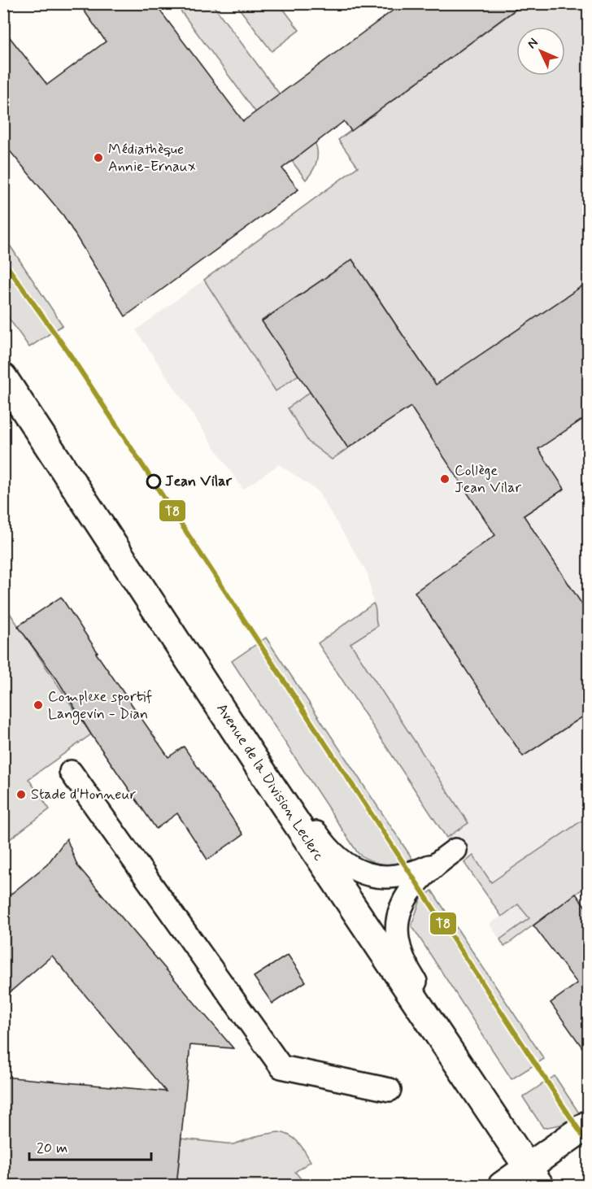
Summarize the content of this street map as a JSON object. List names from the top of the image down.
{
  "streets": {
    "street": ["Avenue de la Division Leclerc"]
  },
  "places": [
    "Médiathèque Annie-Ernaux",
    "Collège Jean Vilar",
    "Jean Vilar",
    "Complexe sportif Langevin - Dian",
    "Stade d'Honneur"
  ],
  "lines": ["transit line T8"],
  "scale_bar": "20 m",
  "north": "top left"
}
